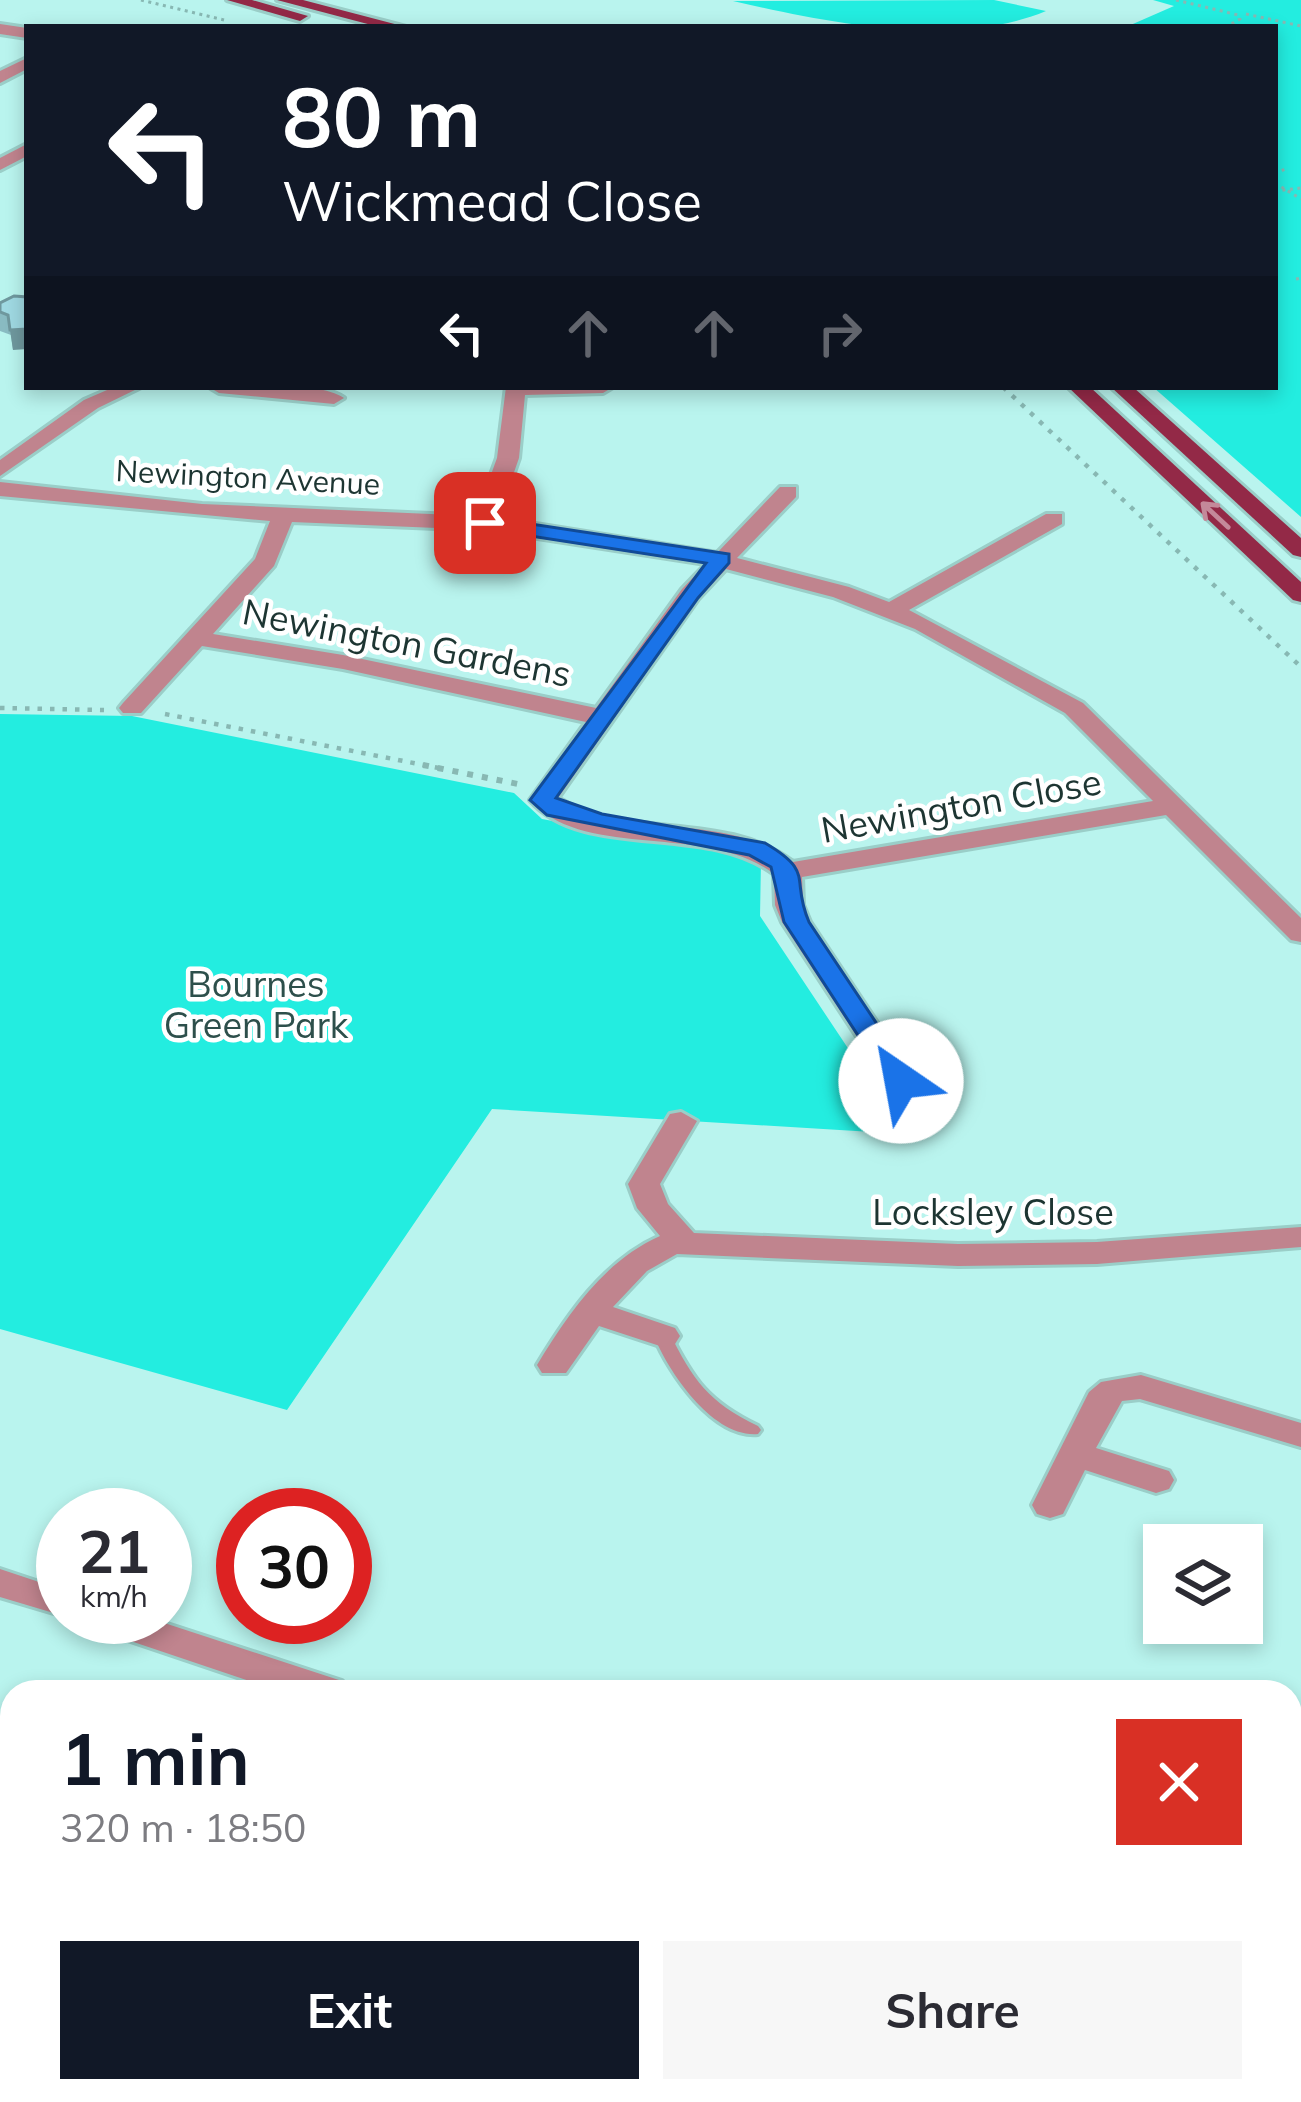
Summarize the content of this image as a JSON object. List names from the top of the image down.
{
  "streets": {
    "street": [
      "Newington Avenue",
      "Newington Gardens",
      "Newington Close",
      "Locksley Close"
    ]
  },
  "crossings": [
    ["Newington Avenue", "Newington Close"]
  ],
  "parks": ["Bournes Green Park"],
  "page": {
    "turn": ["80 m", "Wickmead Close"],
    "speed": "21 km/h",
    "limit": "30",
    "heading": ["1 min", "320 m · 18:50"],
    "buttons": ["Exit", "Share"]
  }
}
